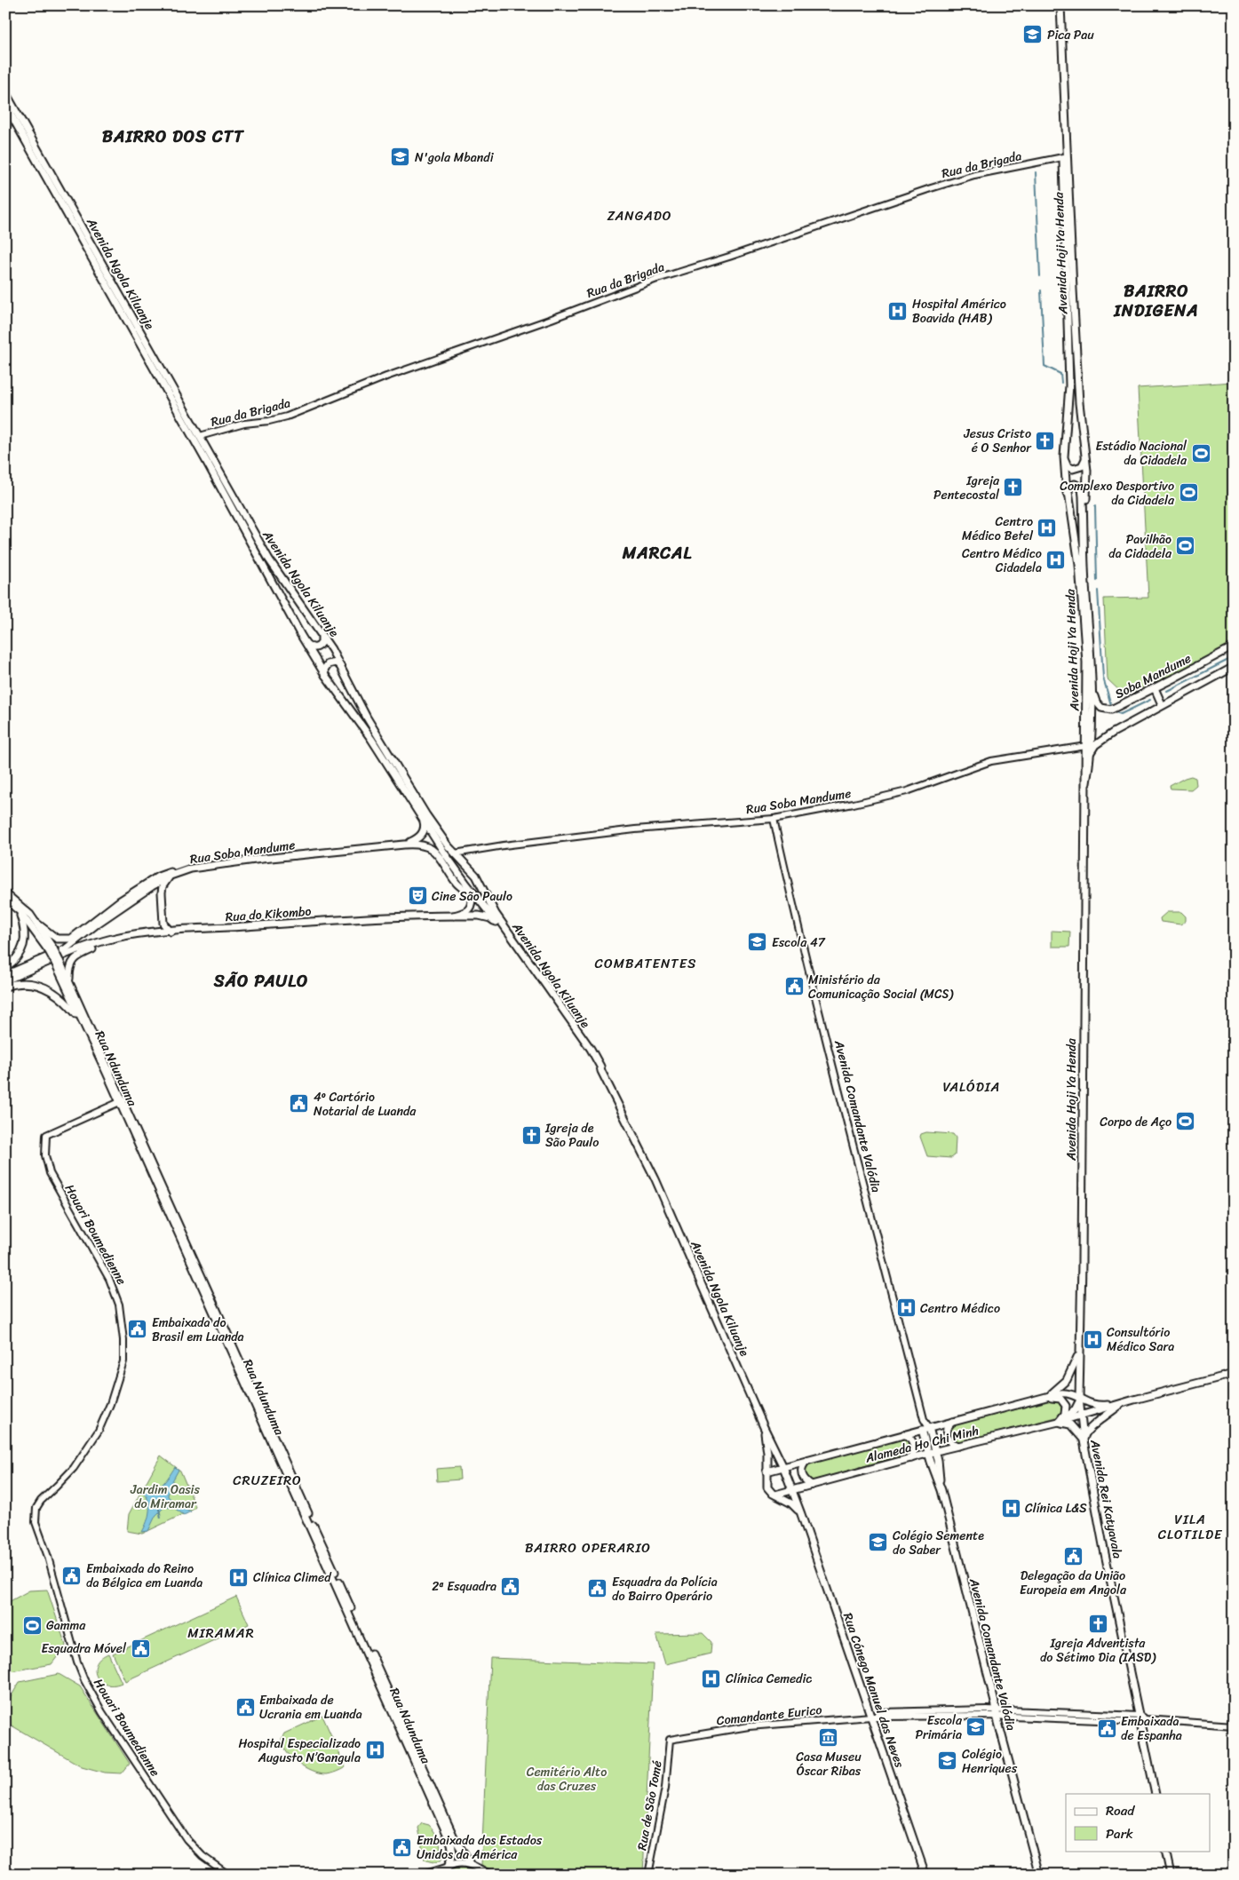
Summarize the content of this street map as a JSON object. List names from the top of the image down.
{
  "streets": {
    "main road": [
      "Avenida Hoji Ya Henda",
      "Avenida Ngola Kiluanje",
      "Soba Mandume",
      "Rua Soba Mandume",
      "Rua do Kikombo",
      "Rua Ndunduma",
      "Avenida Comandante Valódia",
      "Alameda Ho Chi Minh",
      "Avenida Rei Katyavala",
      "Rua Cónego Manuel das Neves"
    ],
    "street": [
      "Rua da Brigada",
      "Houari Boumedienne",
      "Comandante Eurico",
      "Rua de São Tomé"
    ]
  },
  "crossings": [
    ["Rua da Brigada", "Avenida Hoji Ya Henda"],
    ["Rua da Brigada", "Avenida Ngola Kiluanje"],
    ["Avenida Hoji Ya Henda", "Soba Mandume"],
    ["Avenida Hoji Ya Henda", "Rua Soba Mandume"],
    ["Avenida Hoji Ya Henda", "Alameda Ho Chi Minh"],
    ["Avenida Hoji Ya Henda", "Avenida Rei Katyavala"],
    ["Avenida Ngola Kiluanje", "Rua Soba Mandume"],
    ["Avenida Ngola Kiluanje", "Alameda Ho Chi Minh"],
    ["Avenida Ngola Kiluanje", "Rua Cónego Manuel das Neves"],
    ["Rua Soba Mandume", "Avenida Comandante Valódia"],
    ["Rua Ndunduma", "Houari Boumedienne"],
    ["Avenida Comandante Valódia", "Alameda Ho Chi Minh"],
    ["Avenida Comandante Valódia", "Comandante Eurico"],
    ["Alameda Ho Chi Minh", "Avenida Rei Katyavala"],
    ["Avenida Rei Katyavala", "Comandante Eurico"],
    ["Rua Cónego Manuel das Neves", "Comandante Eurico"],
    ["Comandante Eurico", "Rua de São Tomé"]
  ],
  "districts": [
    "BAIRRO DOS CTT",
    "ZANGADO",
    "BAIRRO INDIGENA",
    "MARCAL",
    "COMBATENTES",
    "SÃO PAULO",
    "VALÓDIA",
    "CRUZEIRO",
    "VILA CLOTILDE",
    "BAIRRO OPERARIO",
    "MIRAMAR"
  ],
  "parks": ["Jardim Oasis do Miramar", "Cemitério Alto das Cruzes"],
  "places": {
    "school or university": [
      "Pica Pau",
      "N'gola Mbandi",
      "Escola 47",
      "Colégio Semente do Saber",
      "Escola Primária",
      "Colégio Henriques"
    ],
    "hospital": [
      "Hospital Américo Boavida (HAB)",
      "Centro Médico Betel",
      "Centro Médico Cidadela",
      "Centro Médico",
      "Consultório Médico Sara",
      "Clínica L&S",
      "Clínica Climed",
      "Clínica Cemedic",
      "Hospital Especializado Augusto N’Gangula"
    ],
    "church": [
      "Jesus Cristo é O Senhor",
      "Igreja Pentecostal",
      "Igreja de São Paulo",
      "Igreja Adventista do Sétimo Dia (IASD)"
    ],
    "sports": [
      "Estádio Nacional da Cidadela",
      "Complexo Desportivo da Cidadela",
      "Pavilhão da Cidadela",
      "Corpo de Aço",
      "Gamma"
    ],
    "theatre": ["Cine São Paulo"],
    "public building": [
      "Ministério da Comunicação Social (MCS)",
      "4º Cartório Notarial de Luanda",
      "Embaixada do Brasil em Luanda",
      "Delegação da União Europeia em Angola",
      "Embaixada do Reino da Bélgica em Luanda",
      "2ª Esquadra",
      "Esquadra da Polícia do Bairro Operário",
      "Esquadra Móvel",
      "Embaixada de Ucrania em Luanda",
      "Embaixada de Espanha",
      "Embaixada dos Estados Unidos da América"
    ],
    "museum": ["Casa Museu Óscar Ribas"]
  },
  "legend": ["Road", "Park"]
}
